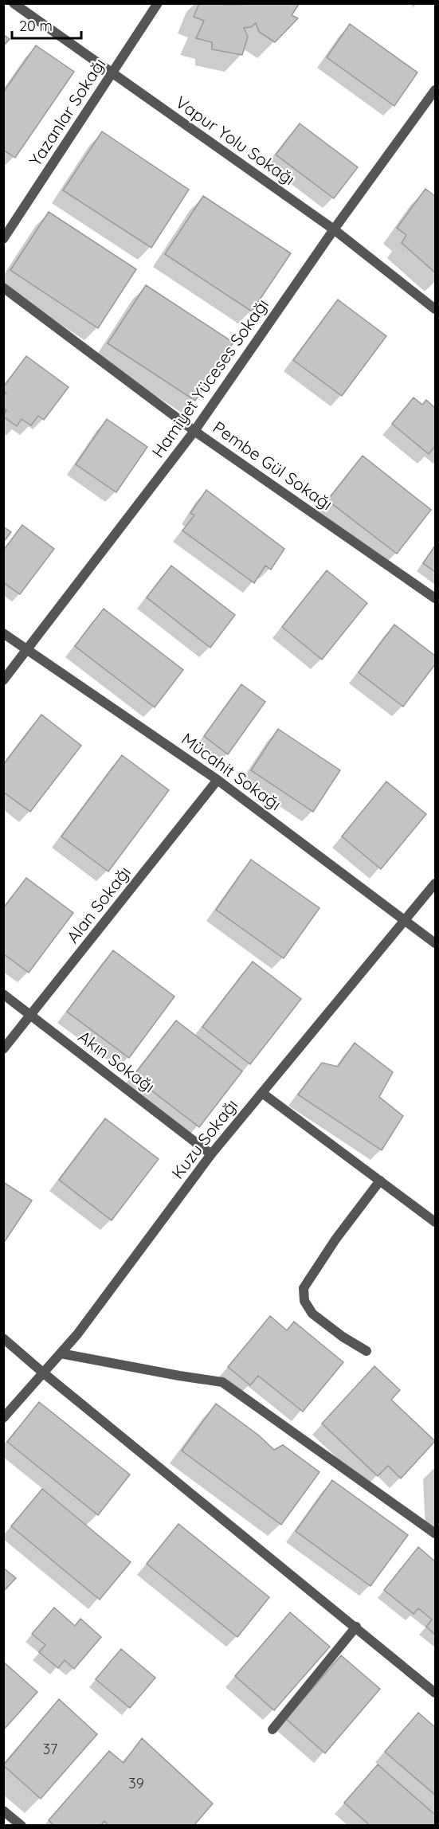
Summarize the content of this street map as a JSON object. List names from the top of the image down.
{
  "streets": {
    "street": [
      "Yazanlar Sokağı",
      "Vapur Yolu Sokağı",
      "Hamiyet Yüceses Sokağı",
      "Pembe Gül Sokağı",
      "Mücahit Sokağı",
      "Alan Sokağı",
      "Akın Sokağı",
      "Kuzu Sokağı"
    ]
  },
  "crossings": [
    ["Yazanlar Sokağı", "Vapur Yolu Sokağı"],
    ["Vapur Yolu Sokağı", "Hamiyet Yüceses Sokağı"],
    ["Hamiyet Yüceses Sokağı", "Pembe Gül Sokağı"],
    ["Hamiyet Yüceses Sokağı", "Mücahit Sokağı"],
    ["Mücahit Sokağı", "Alan Sokağı"],
    ["Mücahit Sokağı", "Kuzu Sokağı"],
    ["Alan Sokağı", "Akın Sokağı"],
    ["Akın Sokağı", "Kuzu Sokağı"]
  ],
  "house_numbers": ["37", "39"],
  "scale_bar": "20 m"
}
